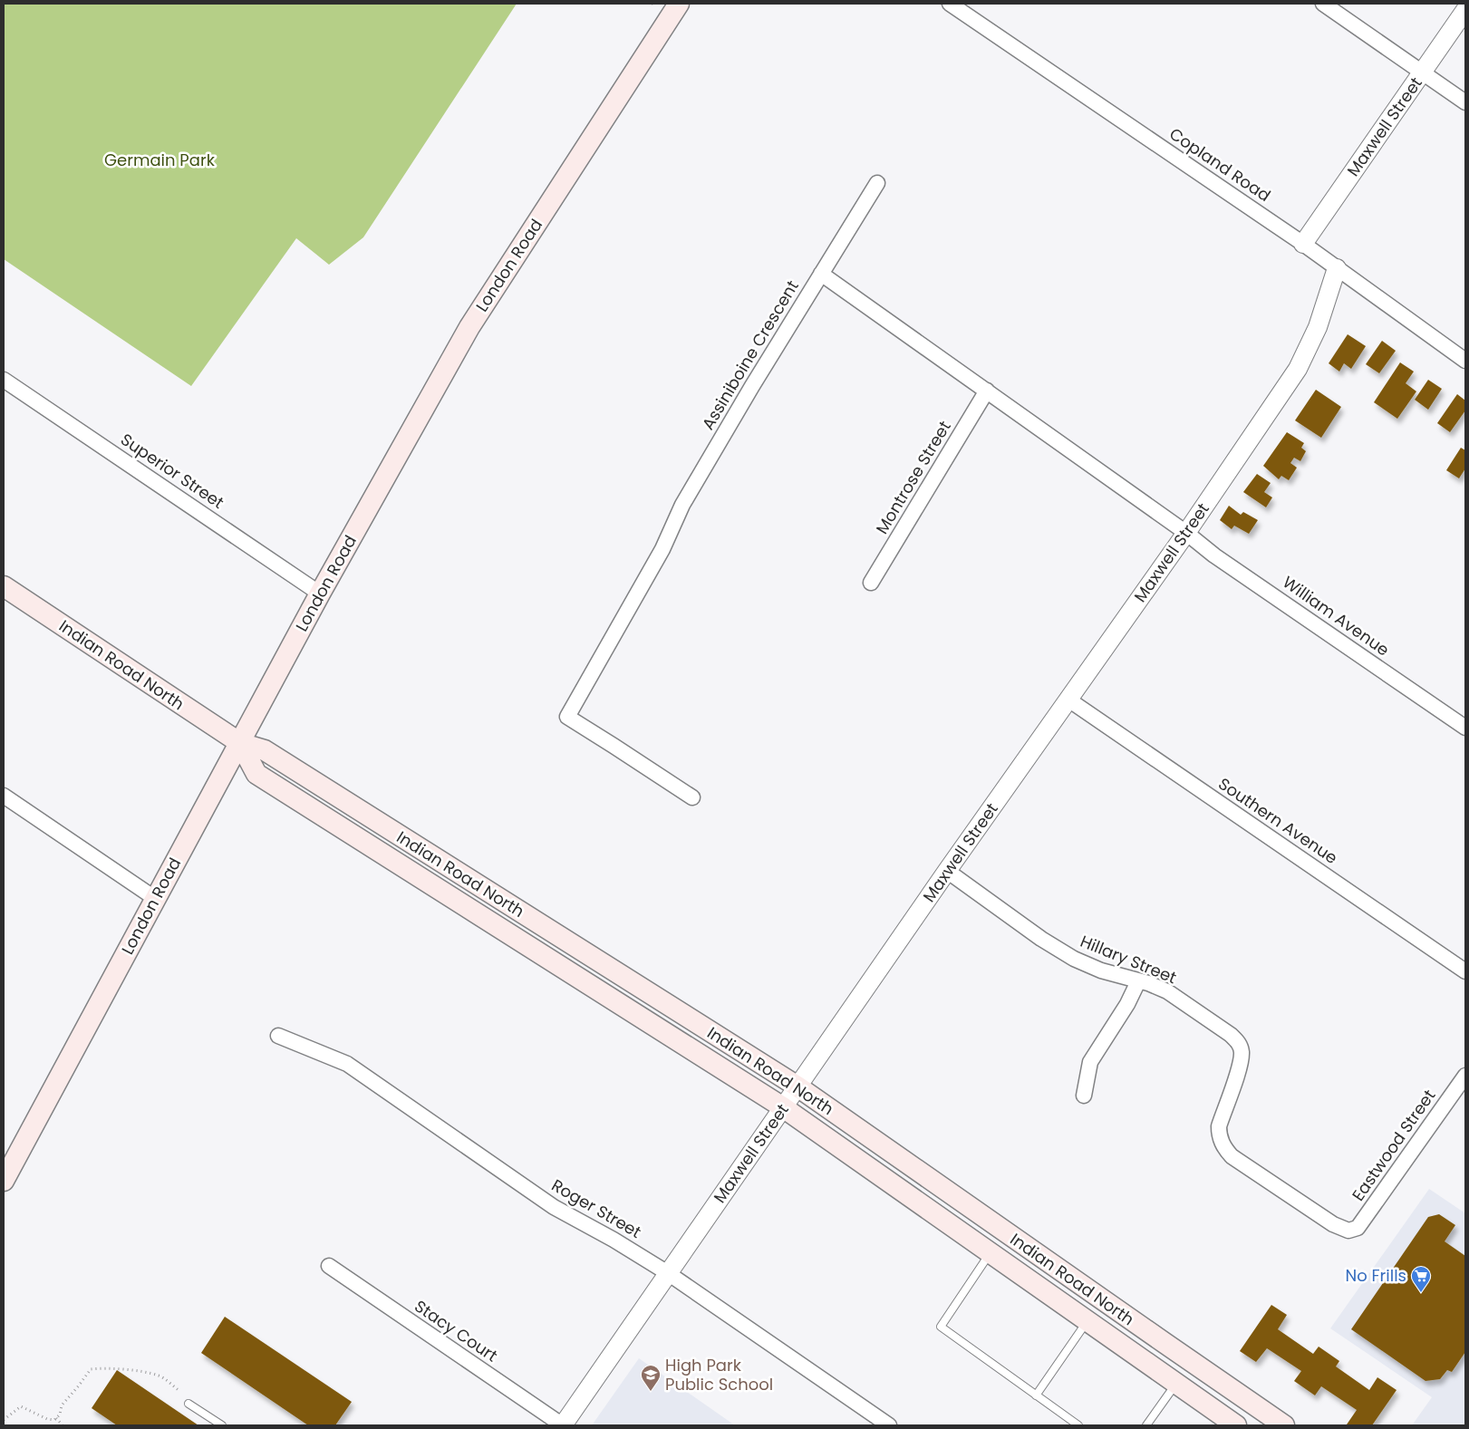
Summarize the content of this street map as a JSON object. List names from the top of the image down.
{
  "streets": {
    "main road": ["London Road", "Indian Road North"],
    "street": [
      "Maxwell Street",
      "Copland Road",
      "Assiniboine Crescent",
      "Superior Street",
      "Montrose Street",
      "William Avenue",
      "Southern Avenue",
      "Hillary Street",
      "Eastwood Street",
      "Roger Street",
      "Stacy Court"
    ]
  },
  "crossings": [
    ["Maxwell Street", "Copland Road"],
    ["Maxwell Street", "Assiniboine Crescent"],
    ["Maxwell Street", "William Avenue"],
    ["Maxwell Street", "Indian Road North"],
    ["Maxwell Street", "Southern Avenue"],
    ["Maxwell Street", "Hillary Street"],
    ["Maxwell Street", "Roger Street"],
    ["Maxwell Street", "Stacy Court"],
    ["London Road", "Superior Street"],
    ["London Road", "Indian Road North"],
    ["Assiniboine Crescent", "Montrose Street"],
    ["Assiniboine Crescent", "William Avenue"],
    ["Hillary Street", "Eastwood Street"]
  ],
  "parks": ["Germain Park"],
  "places": {
    "supermarket": ["No Frills"],
    "school or university": ["High Park Public School"]
  }
}
